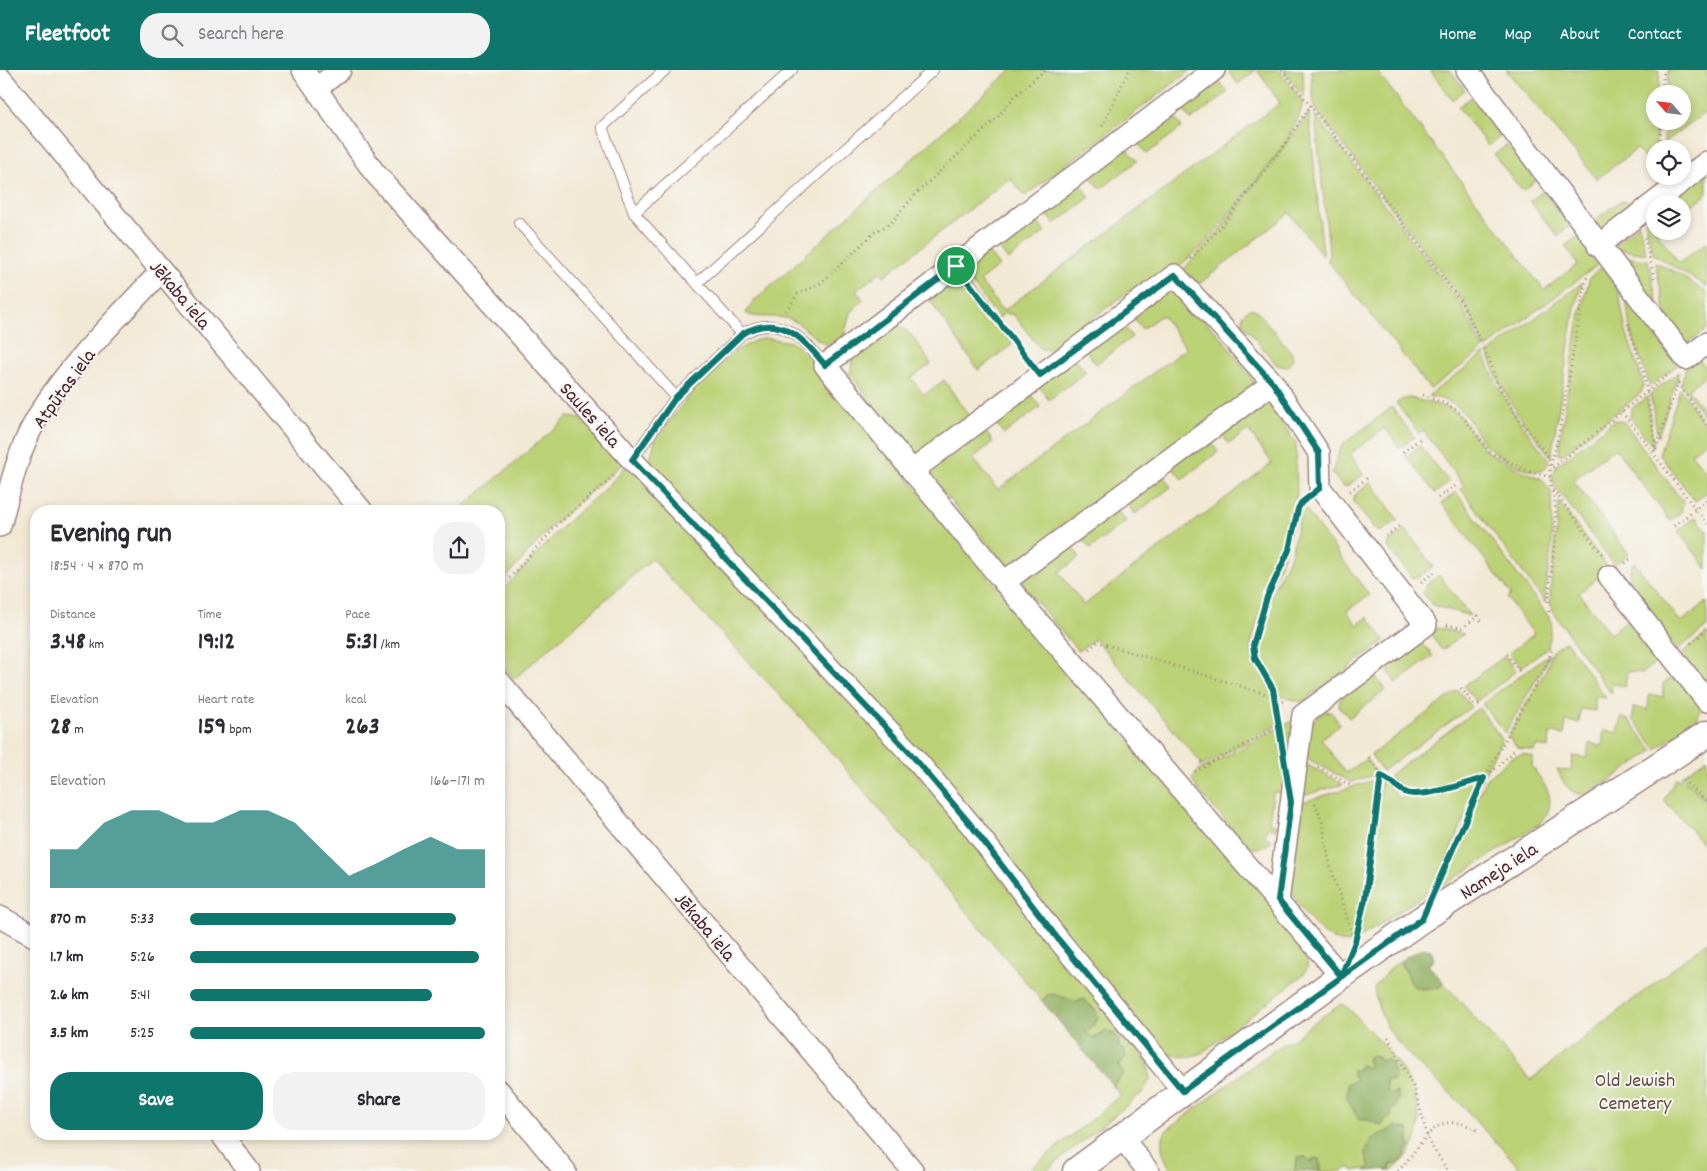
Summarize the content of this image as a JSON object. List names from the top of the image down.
{
  "streets": {
    "street": [
      "Jēkaba iela",
      "Atpūtas iela",
      "Saules iela",
      "Nameja iela"
    ]
  },
  "crossings": [
    ["Jēkaba iela", "Atpūtas iela"],
    ["Saules iela", "Nameja iela"]
  ],
  "parks": ["Old Jewish Cemetery"],
  "north": "top left",
  "page": {
    "header": "Fleetfoot",
    "search": "Search here",
    "nav": [
      "Home",
      "Map",
      "About",
      "Contact"
    ],
    "heading": ["Evening run", "18:54 · 4 × 870 m"],
    "stats": [
      ["Distance", "3.48 km"],
      ["Time", "19:12"],
      ["Pace", "5:31 /km"],
      ["Elevation", "28 m"],
      ["Heart rate", "159 bpm"],
      ["kcal", "263"]
    ],
    "chart": ["Elevation", "166–171 m"],
    "list": [
      {
        "name": "870 m",
        "note": "5:33"
      },
      {
        "name": "1.7 km",
        "note": "5:26"
      },
      {
        "name": "2.6 km",
        "note": "5:41"
      },
      {
        "name": "3.5 km",
        "note": "5:25"
      }
    ],
    "buttons": ["Save", "Share"]
  }
}
